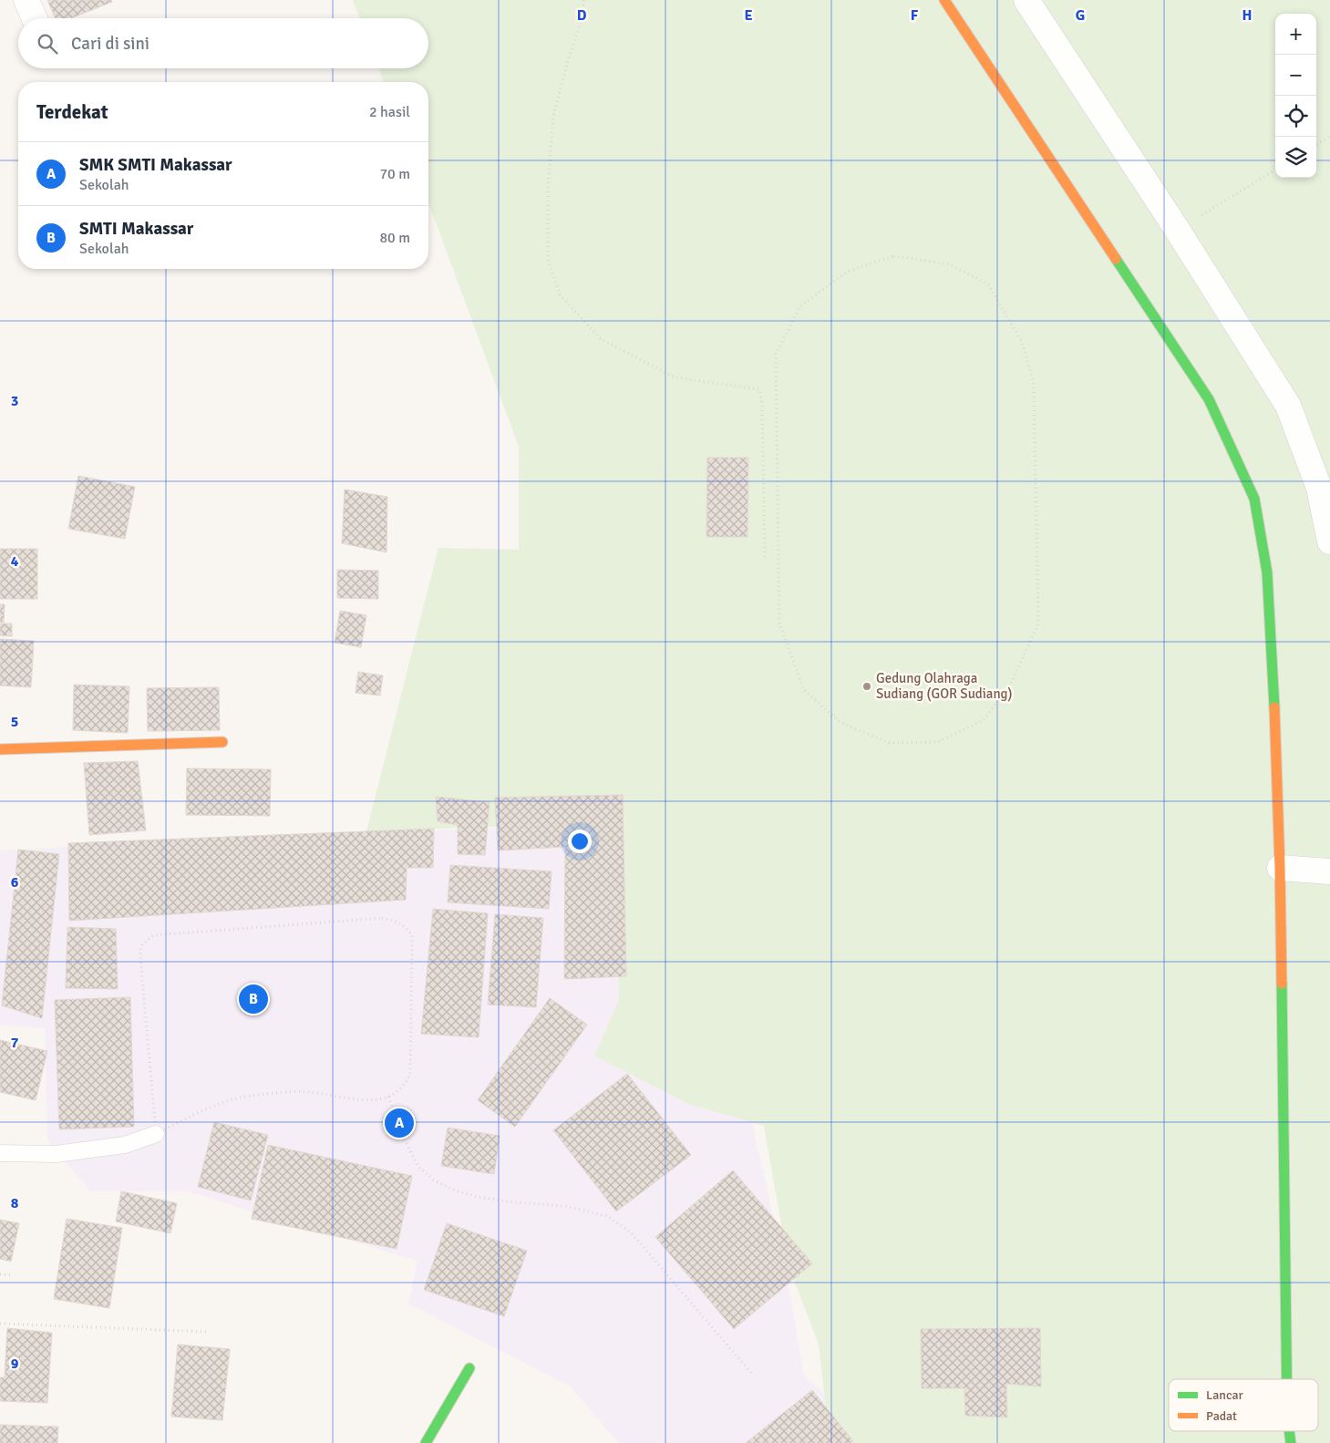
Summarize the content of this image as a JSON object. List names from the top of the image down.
{
  "places": ["Gedung Olahraga Sudiang (GOR Sudiang)"],
  "legend": ["Lancar", "Padat"],
  "page": {
    "map_buttons": ["+", "−"],
    "search": "Cari di sini",
    "heading": ["Terdekat", "2 hasil"],
    "list": [
      {
        "mark": "A",
        "name": "SMK SMTI Makassar",
        "note": "Sekolah",
        "value": "70 m"
      },
      {
        "mark": "B",
        "name": "SMTI Makassar",
        "note": "Sekolah",
        "value": "80 m"
      }
    ],
    "pins": ["B", "A"]
  },
  "grid": {
    "columns": [
      "D",
      "E",
      "F",
      "G",
      "H"
    ],
    "rows": [
      "3",
      "4",
      "5",
      "6",
      "7",
      "8",
      "9"
    ]
  }
}
